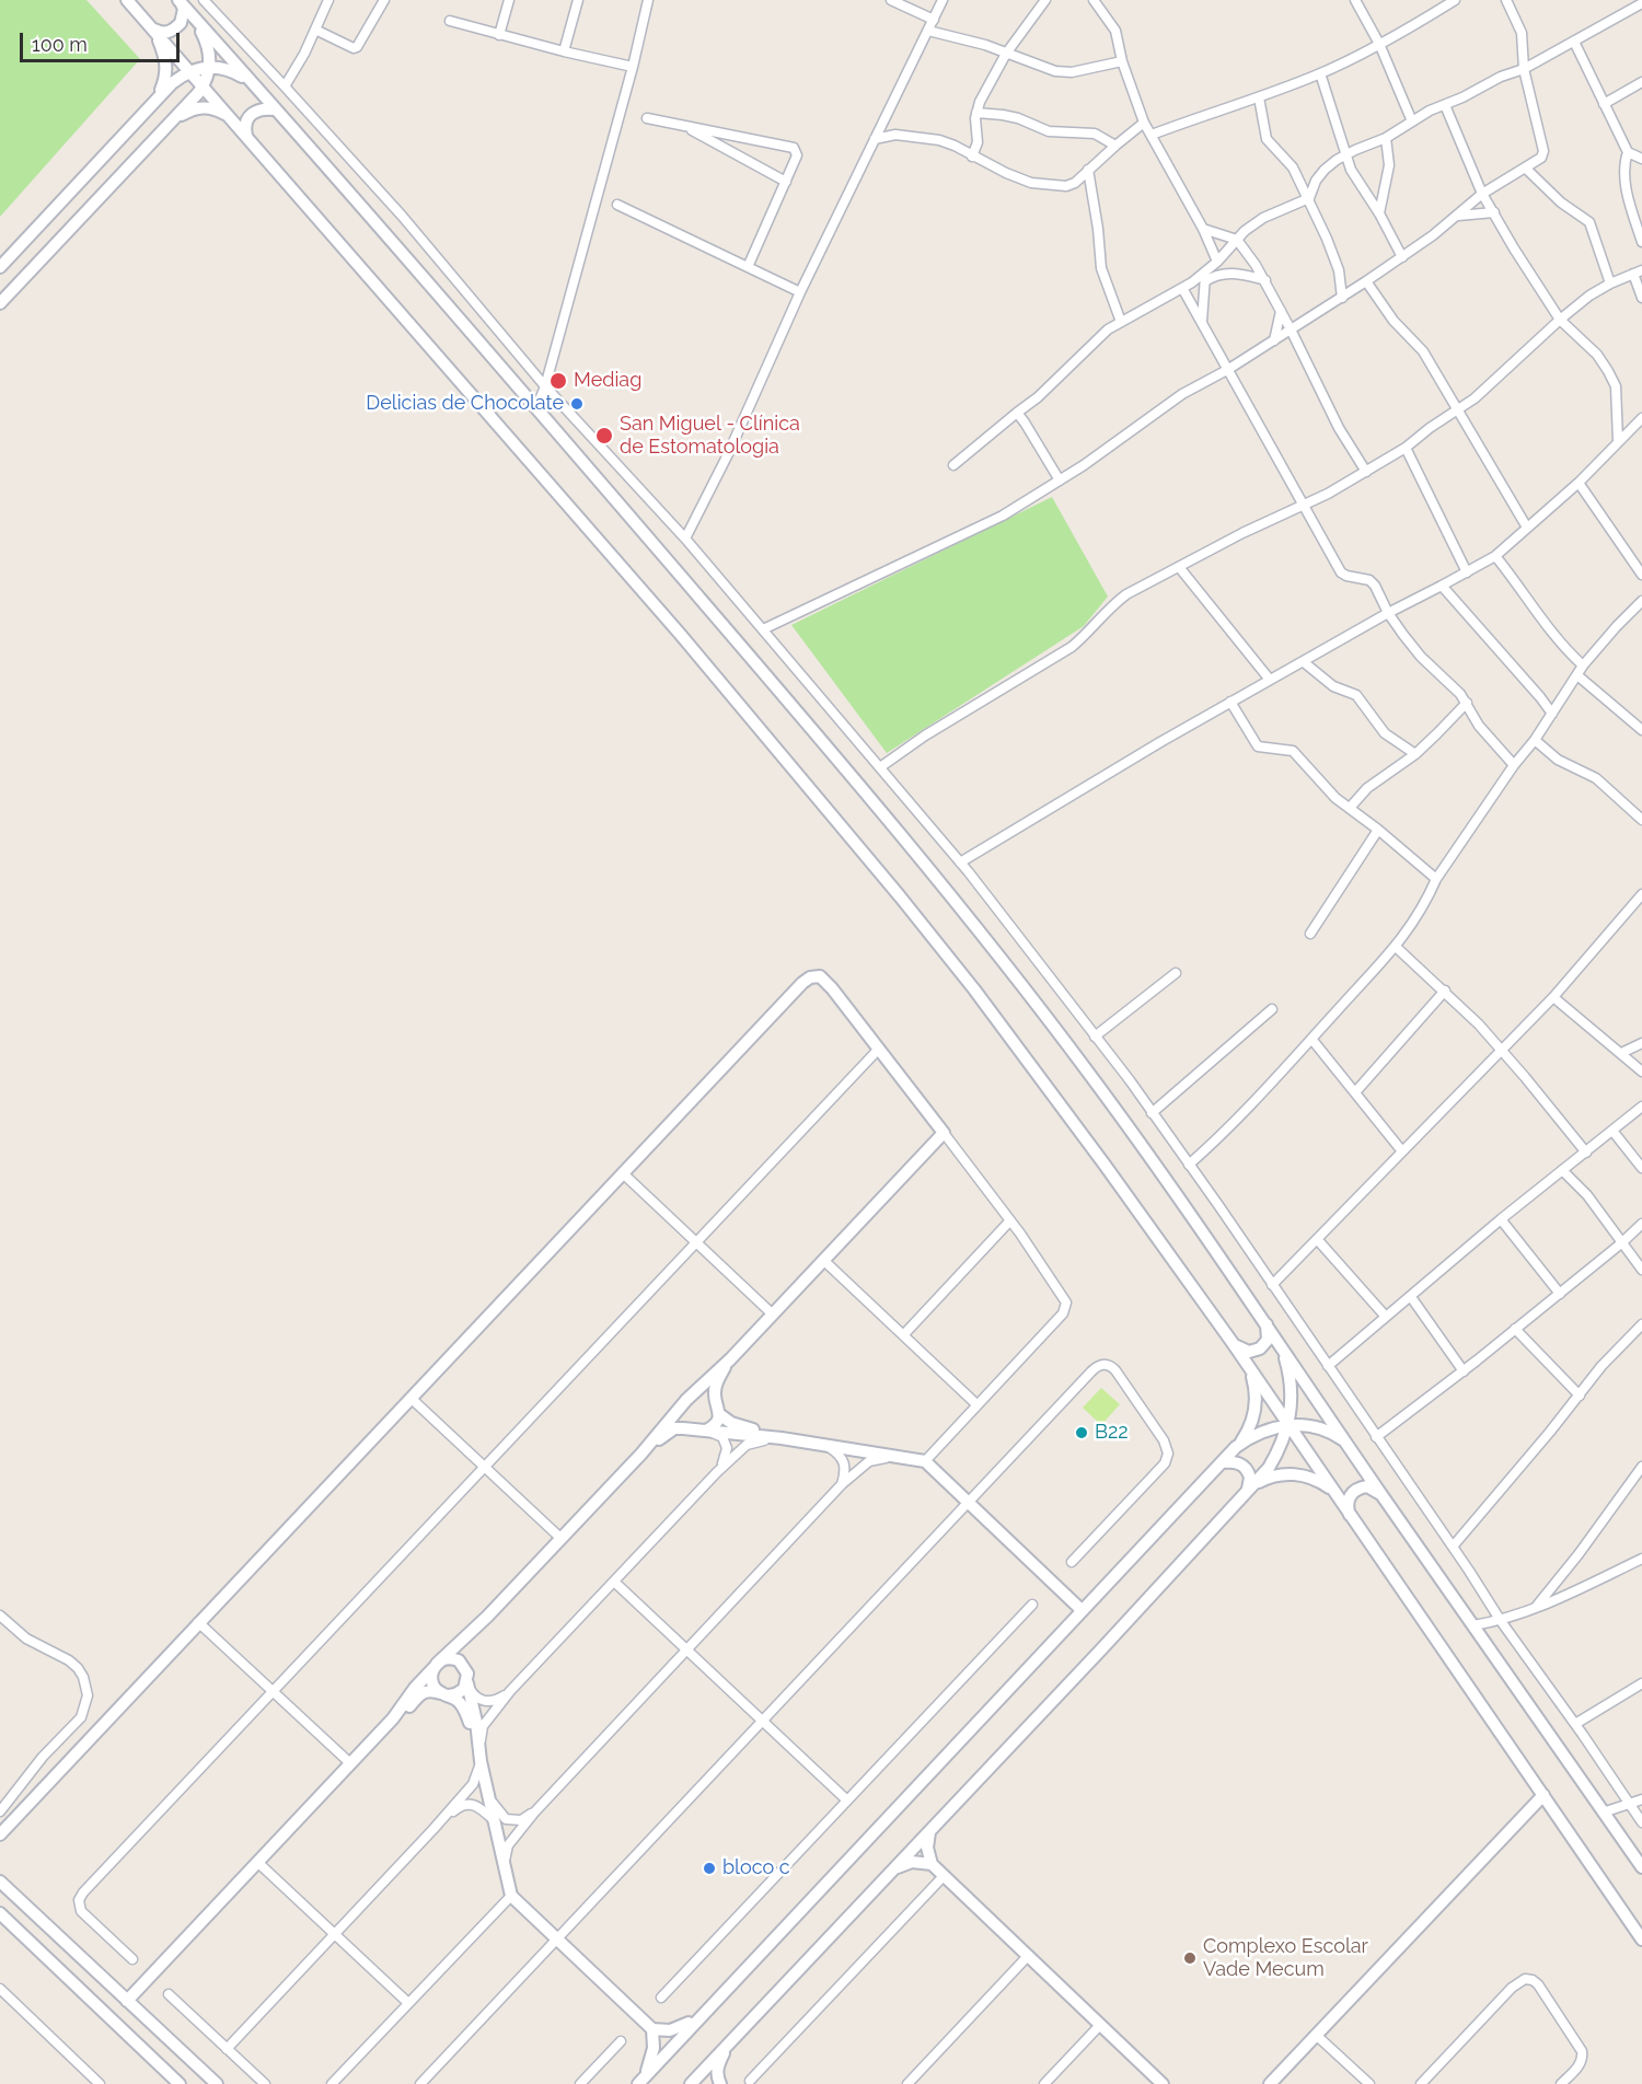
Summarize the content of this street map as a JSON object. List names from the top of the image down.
{
  "places": [
    "Mediag",
    "Delicias de Chocolate",
    "San Miguel - Clínica de Estomatologia",
    "B22",
    "bloco c",
    "Complexo Escolar Vade Mecum"
  ],
  "scale_bar": "100 m"
}
